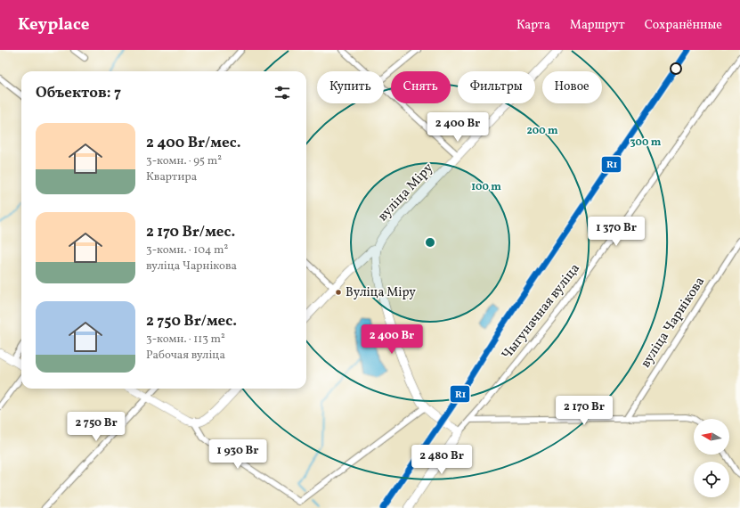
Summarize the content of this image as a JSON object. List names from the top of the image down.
{
  "streets": {
    "street": ["вуліца Міру", "Чыгуначная вуліца", "вуліца Чарнікова"]
  },
  "places": ["Вуліца Міру"],
  "lines": ["transit line R1"],
  "north": "left",
  "page": {
    "header": "Keyplace",
    "nav": ["Карта", "Маршрут", "Сохранённые"],
    "chip": [
      "Купить",
      "Снять",
      "Фильтры",
      "Новое"
    ],
    "heading": "Объектов: 7",
    "price": [
      "2 400 Br",
      "1 370 Br",
      "2 400 Br",
      "2 170 Br",
      "2 750 Br",
      "1 930 Br",
      "2 480 Br"
    ],
    "list": [
      {
        "name": "2 400 Br/мес.",
        "note": "3-комн. · 95 m² · Квартира"
      },
      {
        "name": "2 170 Br/мес.",
        "note": "3-комн. · 104 m² · вуліца Чарнікова"
      },
      {
        "name": "2 750 Br/мес.",
        "note": "3-комн. · 113 m² · Рабочая вуліца"
      }
    ]
  },
  "rings": ["200 m", "300 m", "100 m"]
}
